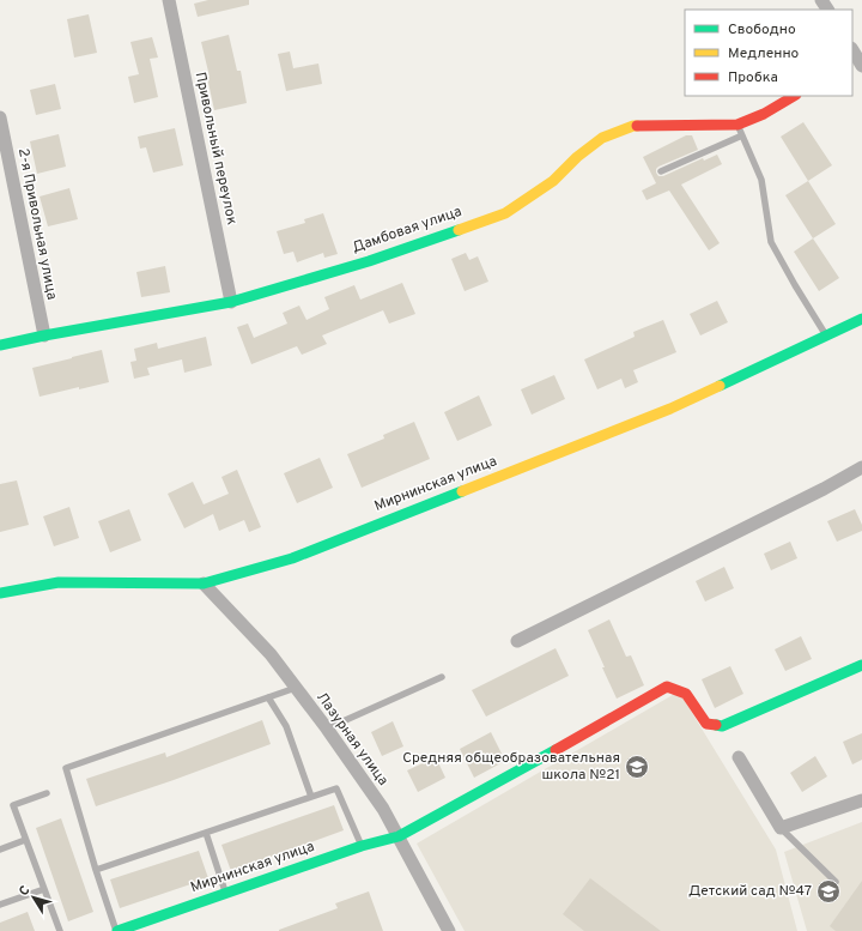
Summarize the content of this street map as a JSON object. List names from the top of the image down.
{
  "streets": {
    "street": [
      "Привольный переулок",
      "2-я Привольная улица",
      "Дамбовая улица",
      "Мирнинская улица",
      "Лазурная улица"
    ]
  },
  "crossings": [
    ["Привольный переулок", "Дамбовая улица"],
    ["2-я Привольная улица", "Дамбовая улица"],
    ["Мирнинская улица", "Лазурная улица"]
  ],
  "places": {
    "school or university": ["Средняя общеобразовательная школа №21", "Детский сад №47"]
  },
  "legend": ["Свободно", "Медленно", "Пробка"],
  "north": "top left"
}
